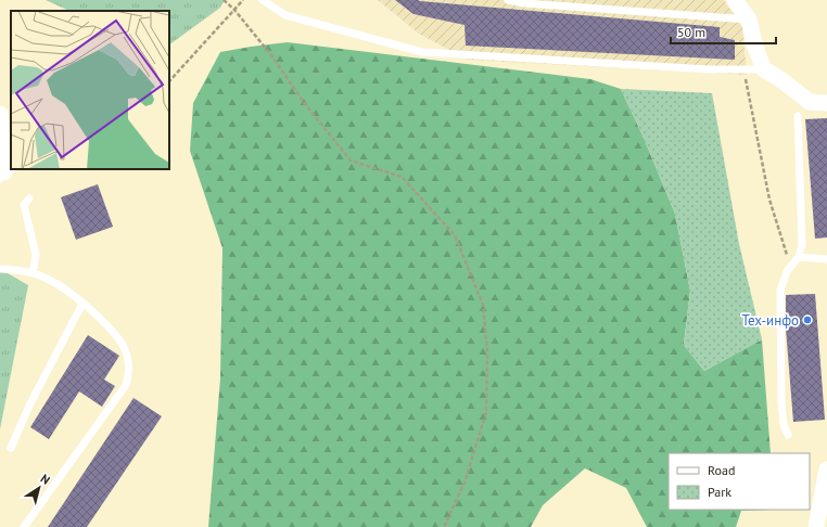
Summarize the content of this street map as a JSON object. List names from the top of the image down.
{
  "places": ["Тех-инфо"],
  "legend": ["Road", "Park"],
  "scale_bar": "50 m",
  "north": "top right"
}
